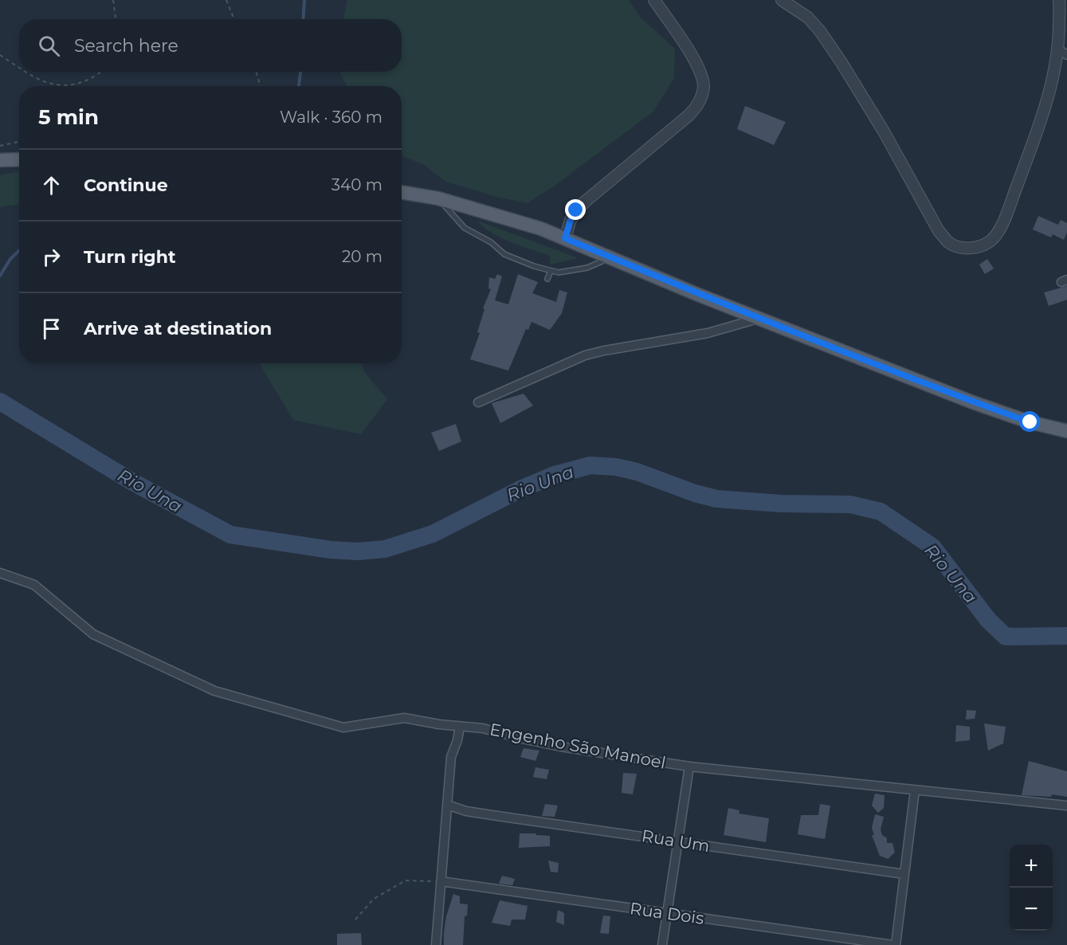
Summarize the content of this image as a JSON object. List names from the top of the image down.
{
  "streets": {
    "street": ["Engenho São Manoel", "Rua Um", "Rua Dois"]
  },
  "water": ["Rio Una"],
  "page": {
    "search": "Search here",
    "heading": ["5 min", "Walk · 360 m"],
    "list": [
      ["Continue", "340 m"],
      ["Turn right", "20 m"],
      "Arrive at destination"
    ],
    "map_buttons": ["+", "−"]
  }
}
